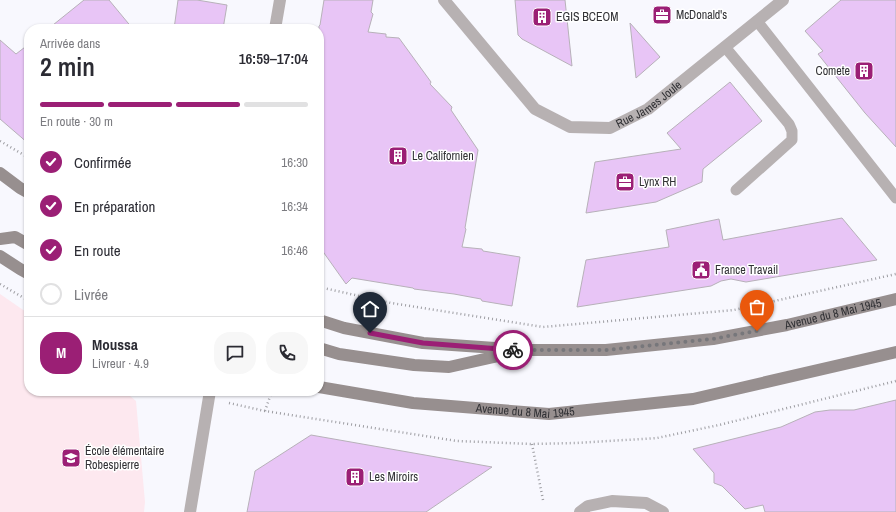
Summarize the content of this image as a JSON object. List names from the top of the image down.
{
  "streets": {
    "main road": ["Avenue du 8 Mai 1945"],
    "street": ["Rue James Joule"]
  },
  "places": {
    "office": ["McDonald's", "Lynx RH"],
    "building": [
      "EGIS BCEOM",
      "Comete",
      "Le Californien",
      "Les Miroirs"
    ],
    "public building": ["France Travail"],
    "school or university": ["École élémentaire Robespierre"]
  },
  "page": {
    "heading": ["2 min", "Arrivée dans", "16:59–17:04"],
    "panel": ["Moussa", "Livreur · 4.9"],
    "bar": "En route · 30 m",
    "list": [
      ["Confirmée", "16:30"],
      ["En préparation", "16:34"],
      ["En route", "16:46"],
      "Livrée"
    ],
    "round": "M"
  }
}
